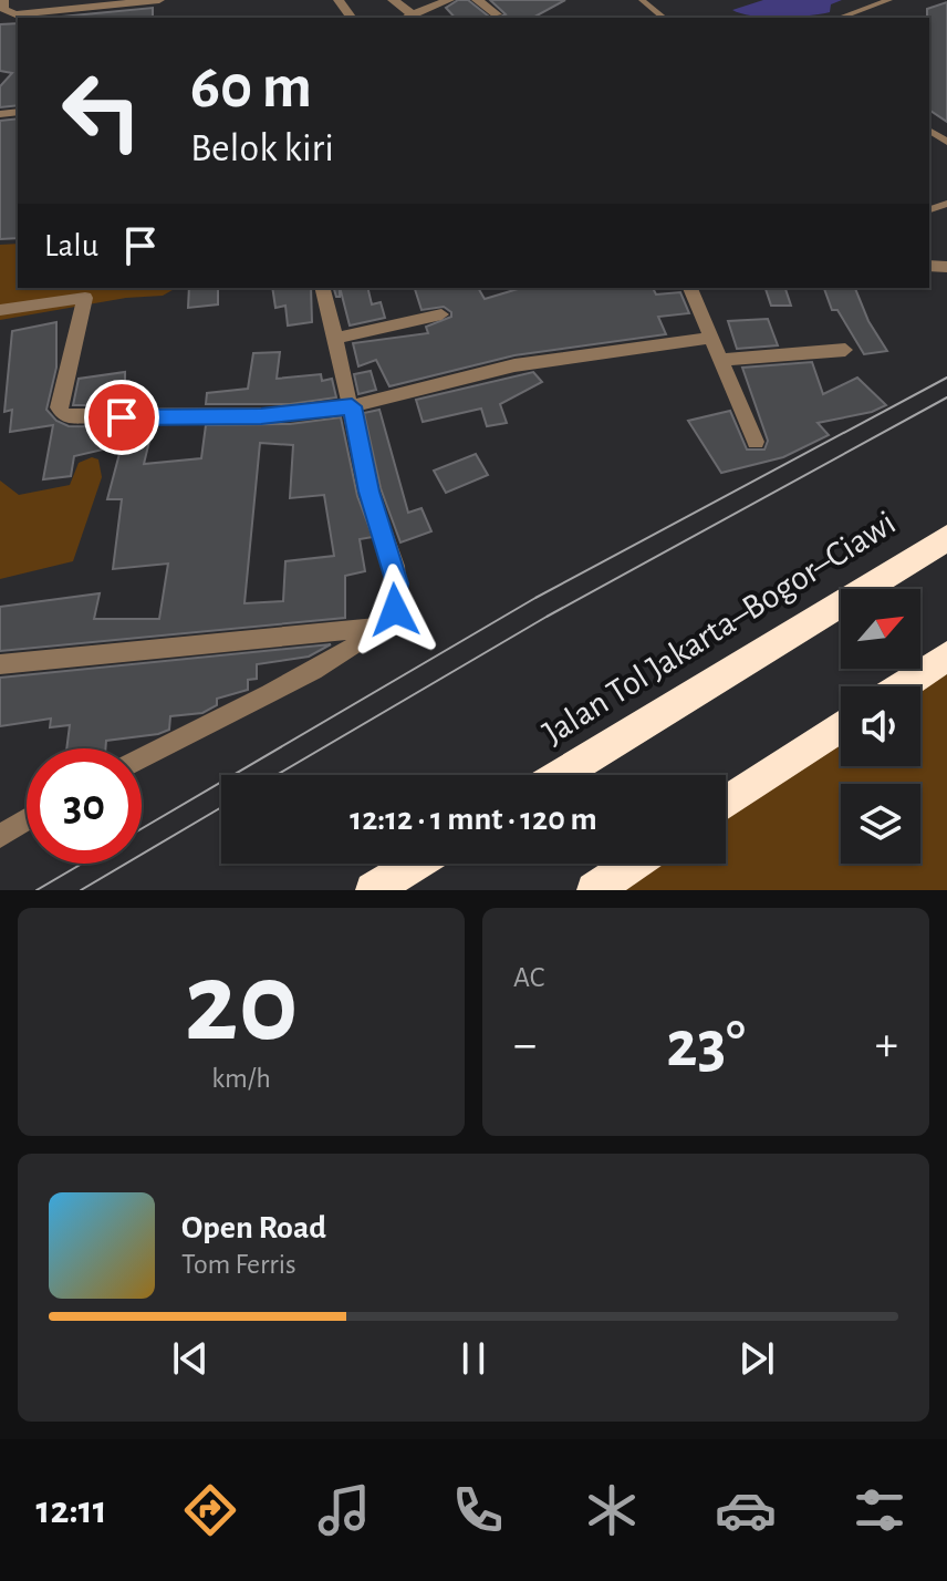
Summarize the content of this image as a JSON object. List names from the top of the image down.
{
  "streets": {
    "highway": ["Jalan Tol Jakarta–Bogor–Ciawi"]
  },
  "north": "top right",
  "page": {
    "turn": ["60 m", "Belok kiri"],
    "then": "Lalu",
    "limit": "30",
    "trip": "12:12 · 1 mnt · 120 m",
    "tile": [
      ["20", "km/h"],
      "AC"
    ],
    "heat": ["−", "23°", "+"],
    "song": ["Open Road", "Tom Ferris"],
    "tabs": "12:11"
  }
}
